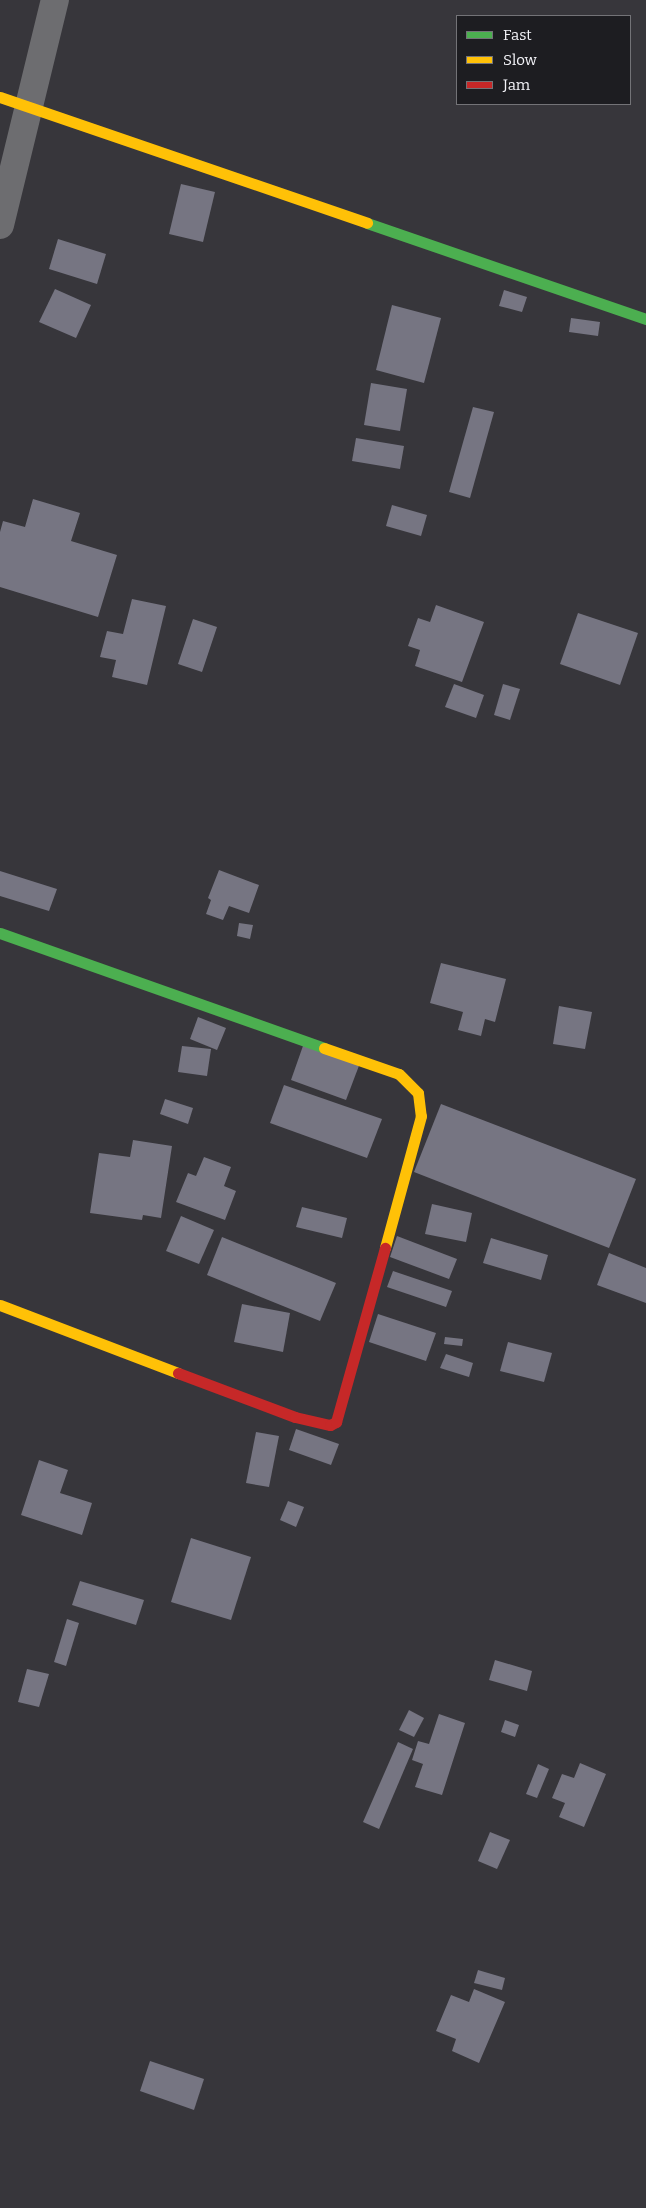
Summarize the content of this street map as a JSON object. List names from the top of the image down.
{
  "legend": ["Fast", "Slow", "Jam"]
}
